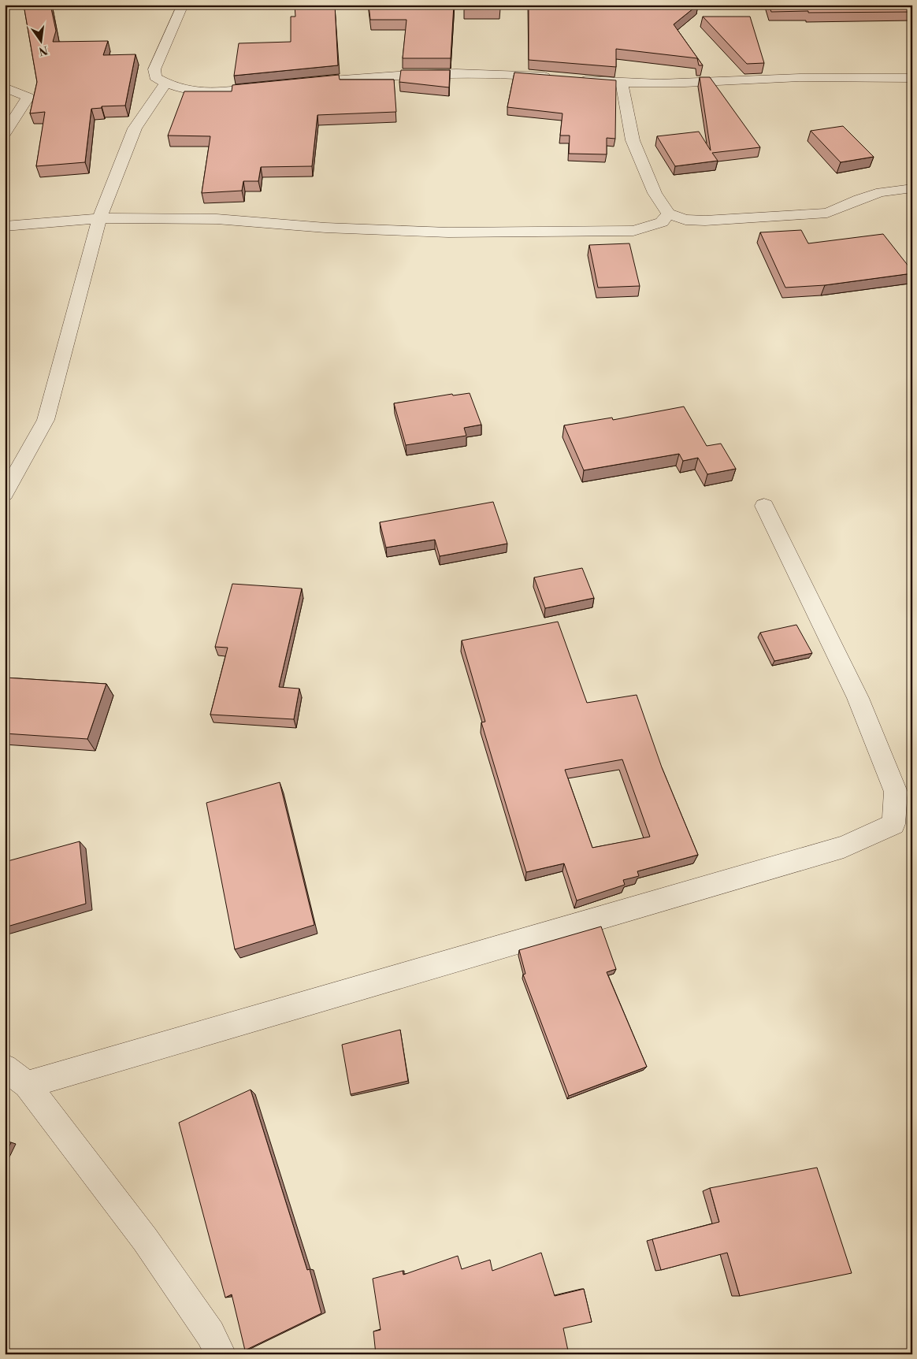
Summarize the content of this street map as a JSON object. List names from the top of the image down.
{
  "north": "bottom"
}
